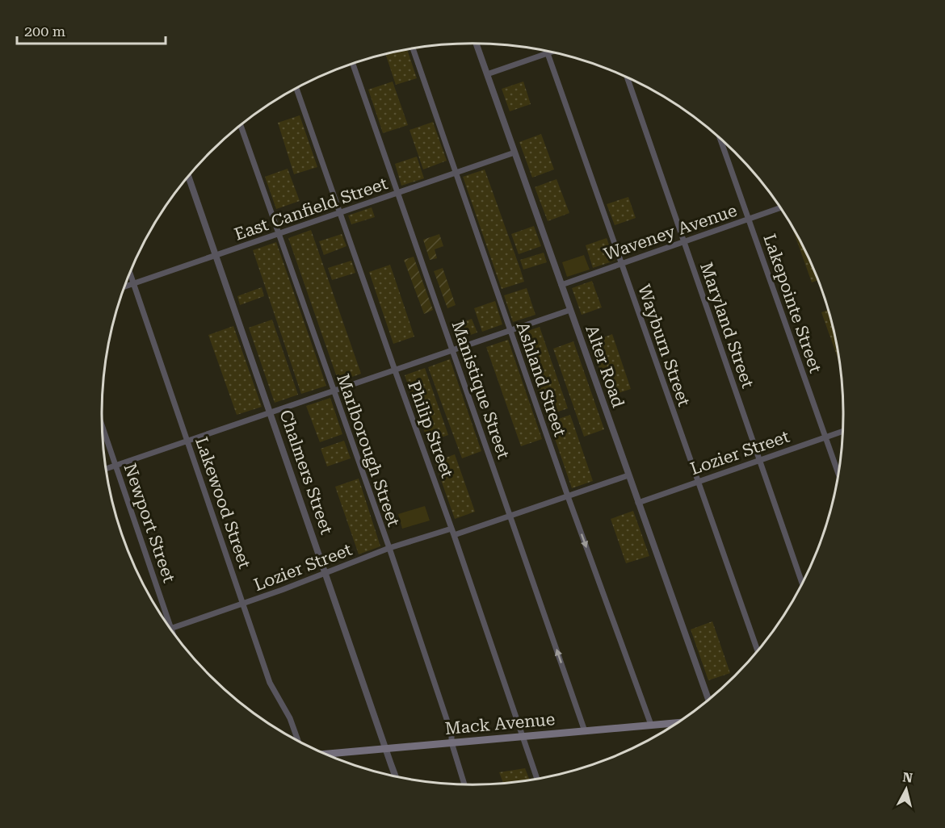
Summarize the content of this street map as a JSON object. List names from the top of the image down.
{
  "streets": {
    "main road": ["Mack Avenue"],
    "street": [
      "East Canfield Street",
      "Waveney Avenue",
      "Lakepointe Street",
      "Maryland Street",
      "Wayburn Street",
      "Alter Road",
      "Ashland Street",
      "Manistique Street",
      "Philip Street",
      "Marlborough Street",
      "Lozier Street",
      "Chalmers Street",
      "Lakewood Street",
      "Newport Street"
    ]
  },
  "crossings": [
    ["East Canfield Street", "Alter Road"],
    ["East Canfield Street", "Ashland Street"],
    ["East Canfield Street", "Manistique Street"],
    ["East Canfield Street", "Philip Street"],
    ["East Canfield Street", "Marlborough Street"],
    ["East Canfield Street", "Chalmers Street"],
    ["East Canfield Street", "Lakewood Street"],
    ["Waveney Avenue", "Lakepointe Street"],
    ["Waveney Avenue", "Maryland Street"],
    ["Waveney Avenue", "Wayburn Street"],
    ["Waveney Avenue", "Alter Road"],
    ["Lakepointe Street", "Lozier Street"],
    ["Maryland Street", "Lozier Street"],
    ["Wayburn Street", "Lozier Street"],
    ["Alter Road", "Lozier Street"],
    ["Ashland Street", "Lozier Street"],
    ["Ashland Street", "Mack Avenue"],
    ["Manistique Street", "Lozier Street"],
    ["Manistique Street", "Mack Avenue"],
    ["Philip Street", "Lozier Street"],
    ["Philip Street", "Mack Avenue"],
    ["Marlborough Street", "Lozier Street"],
    ["Marlborough Street", "Mack Avenue"],
    ["Lozier Street", "Chalmers Street"],
    ["Lozier Street", "Lakewood Street"],
    ["Lozier Street", "Newport Street"],
    ["Chalmers Street", "Mack Avenue"]
  ],
  "scale_bar": "200 m",
  "north": "top"
}
